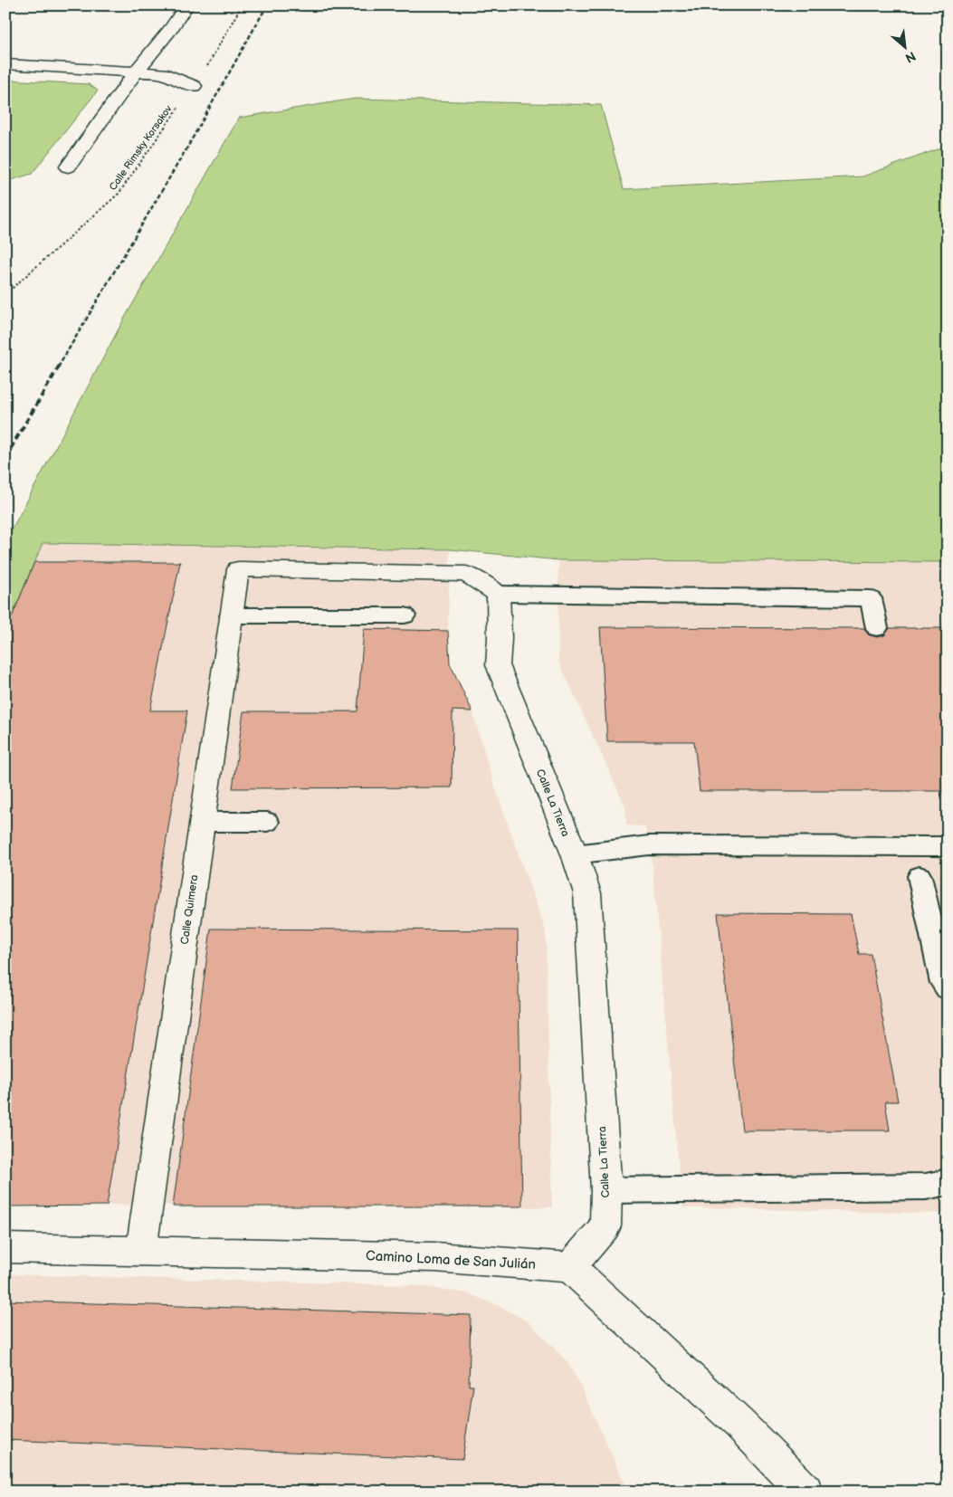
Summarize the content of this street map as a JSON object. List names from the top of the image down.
{
  "streets": {
    "street": ["Calle La Tierra", "Calle Quimera", "Camino Loma de San Julián"],
    "path": ["Calle Rimsky Korsakov"]
  },
  "crossings": [
    ["Calle La Tierra", "Calle Quimera"],
    ["Calle La Tierra", "Camino Loma de San Julián"],
    ["Calle Quimera", "Camino Loma de San Julián"]
  ],
  "north": "bottom right"
}
